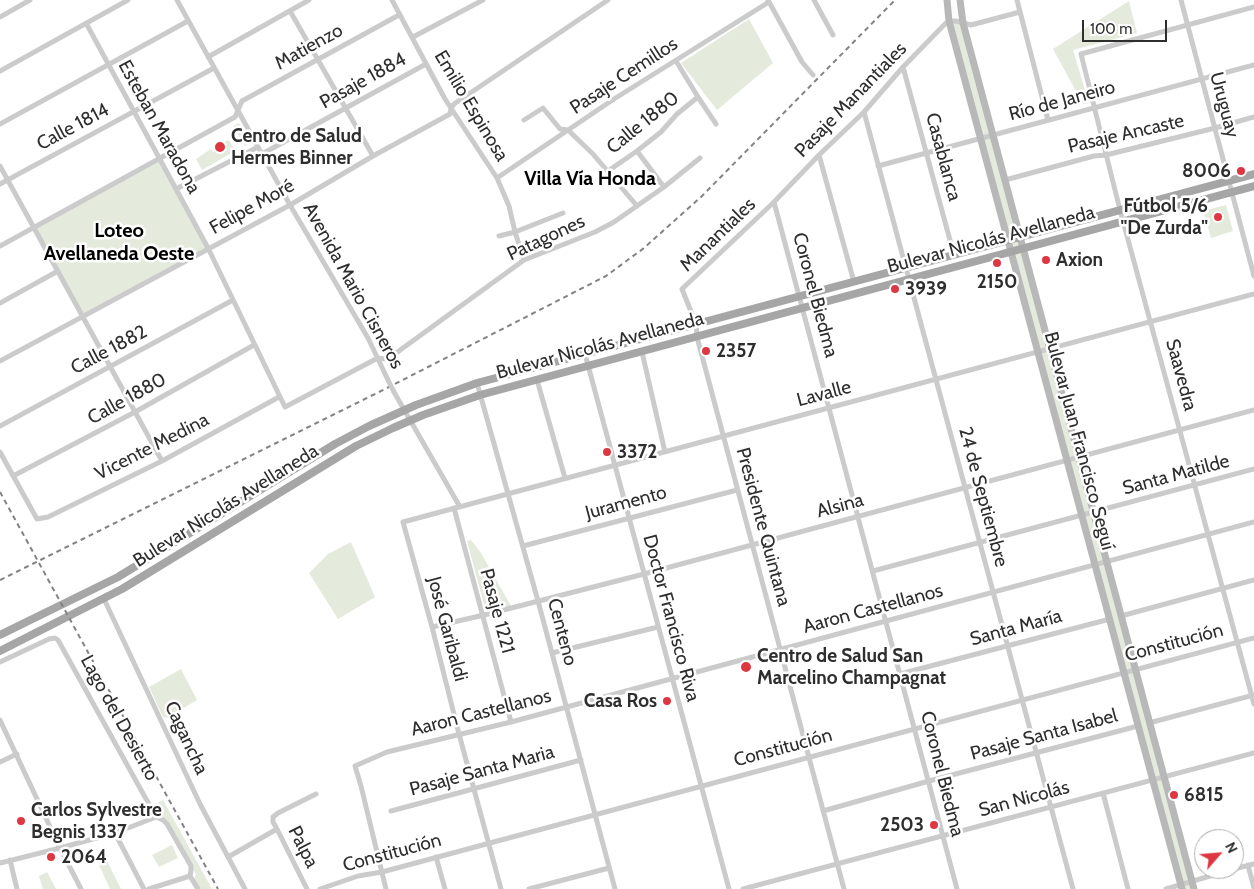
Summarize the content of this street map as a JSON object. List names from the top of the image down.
{
  "streets": {
    "main road": ["Bulevar Nicolás Avellaneda", "Bulevar Juan Francisco Seguí"],
    "street": [
      "Matienzo",
      "Pasaje Cemillos",
      "Pasaje 1884",
      "Pasaje Manantiales",
      "Río de Janeiro",
      "Uruguay",
      "Emilio Espinosa",
      "Calle 1880",
      "Calle 1814",
      "Esteban Maradona",
      "Pasaje Ancaste",
      "Casablanca",
      "Felipe Moré",
      "Manantiales",
      "Patagones",
      "Avenida Mario Cisneros",
      "Coronel Biedma",
      "Calle 1882",
      "Saavedra",
      "Lavalle",
      "Vicente Medina",
      "Santa Matilde",
      "24 de Septiembre",
      "Juramento",
      "Alsina",
      "Presidente Quintana",
      "Aaron Castellanos",
      "Pasaje 1221",
      "Doctor Francisco Riva",
      "Santa María",
      "José Garibaldi",
      "Centeno",
      "Constitución",
      "Lago del Desierto",
      "Pasaje Santa Isabel",
      "Cagancha",
      "Pasaje Santa Maria",
      "San Nicolás",
      "Palpa"
    ]
  },
  "crossings": [
    ["Matienzo", "Emilio Espinosa"],
    ["Matienzo", "Esteban Maradona"],
    ["Matienzo", "Avenida Mario Cisneros"],
    ["Pasaje Cemillos", "Emilio Espinosa"],
    ["Pasaje 1884", "Emilio Espinosa"],
    ["Pasaje 1884", "Avenida Mario Cisneros"],
    ["Pasaje Manantiales", "Casablanca"],
    ["Pasaje Manantiales", "Manantiales"],
    ["Pasaje Manantiales", "Coronel Biedma"],
    ["Pasaje Manantiales", "Bulevar Juan Francisco Seguí"],
    ["Pasaje Manantiales", "24 de Septiembre"],
    ["Río de Janeiro", "Uruguay"],
    ["Río de Janeiro", "Casablanca"],
    ["Río de Janeiro", "Saavedra"],
    ["Río de Janeiro", "Bulevar Juan Francisco Seguí"],
    ["Río de Janeiro", "24 de Septiembre"],
    ["Uruguay", "Pasaje Ancaste"],
    ["Uruguay", "Bulevar Nicolás Avellaneda"],
    ["Uruguay", "Saavedra"],
    ["Emilio Espinosa", "Felipe Moré"],
    ["Emilio Espinosa", "Patagones"],
    ["Calle 1880", "Esteban Maradona"],
    ["Calle 1880", "Vicente Medina"],
    ["Calle 1814", "Esteban Maradona"],
    ["Calle 1814", "Avenida Mario Cisneros"],
    ["Esteban Maradona", "Felipe Moré"],
    ["Esteban Maradona", "Patagones"],
    ["Esteban Maradona", "Avenida Mario Cisneros"],
    ["Esteban Maradona", "Calle 1882"],
    ["Esteban Maradona", "Vicente Medina"],
    ["Pasaje Ancaste", "Saavedra"],
    ["Pasaje Ancaste", "Bulevar Juan Francisco Seguí"],
    ["Casablanca", "Bulevar Nicolás Avellaneda"],
    ["Felipe Moré", "Avenida Mario Cisneros"],
    ["Manantiales", "Coronel Biedma"],
    ["Manantiales", "Presidente Quintana"],
    ["Patagones", "Avenida Mario Cisneros"],
    ["Bulevar Nicolás Avellaneda", "Avenida Mario Cisneros"],
    ["Bulevar Nicolás Avellaneda", "Coronel Biedma"],
    ["Bulevar Nicolás Avellaneda", "Saavedra"],
    ["Bulevar Nicolás Avellaneda", "Bulevar Juan Francisco Seguí"],
    ["Bulevar Nicolás Avellaneda", "24 de Septiembre"],
    ["Bulevar Nicolás Avellaneda", "Presidente Quintana"],
    ["Bulevar Nicolás Avellaneda", "Doctor Francisco Riva"],
    ["Bulevar Nicolás Avellaneda", "Centeno"],
    ["Bulevar Nicolás Avellaneda", "Cagancha"],
    ["Avenida Mario Cisneros", "Lavalle"],
    ["Avenida Mario Cisneros", "Pasaje 1221"],
    ["Coronel Biedma", "Lavalle"],
    ["Coronel Biedma", "Santa Matilde"],
    ["Coronel Biedma", "Alsina"],
    ["Coronel Biedma", "Aaron Castellanos"],
    ["Coronel Biedma", "Santa María"],
    ["Coronel Biedma", "Constitución"],
    ["Coronel Biedma", "Pasaje Santa Isabel"],
    ["Coronel Biedma", "San Nicolás"],
    ["Saavedra", "Lavalle"],
    ["Saavedra", "Santa Matilde"],
    ["Saavedra", "Alsina"],
    ["Saavedra", "Aaron Castellanos"],
    ["Saavedra", "Constitución"],
    ["Lavalle", "Bulevar Juan Francisco Seguí"],
    ["Lavalle", "24 de Septiembre"],
    ["Lavalle", "Presidente Quintana"],
    ["Lavalle", "Pasaje 1221"],
    ["Lavalle", "Doctor Francisco Riva"],
    ["Lavalle", "José Garibaldi"],
    ["Lavalle", "Centeno"],
    ["Bulevar Juan Francisco Seguí", "Santa Matilde"],
    ["Bulevar Juan Francisco Seguí", "Alsina"],
    ["Bulevar Juan Francisco Seguí", "Aaron Castellanos"],
    ["Bulevar Juan Francisco Seguí", "Santa María"],
    ["Bulevar Juan Francisco Seguí", "Constitución"],
    ["Bulevar Juan Francisco Seguí", "Pasaje Santa Isabel"],
    ["Bulevar Juan Francisco Seguí", "San Nicolás"],
    ["Santa Matilde", "24 de Septiembre"],
    ["24 de Septiembre", "Alsina"],
    ["24 de Septiembre", "Aaron Castellanos"],
    ["24 de Septiembre", "Santa María"],
    ["24 de Septiembre", "Constitución"],
    ["24 de Septiembre", "Pasaje Santa Isabel"],
    ["24 de Septiembre", "San Nicolás"],
    ["Juramento", "Presidente Quintana"],
    ["Juramento", "Doctor Francisco Riva"],
    ["Juramento", "Centeno"],
    ["Alsina", "Presidente Quintana"],
    ["Alsina", "Pasaje 1221"],
    ["Alsina", "Doctor Francisco Riva"],
    ["Alsina", "José Garibaldi"],
    ["Alsina", "Centeno"],
    ["Presidente Quintana", "Aaron Castellanos"],
    ["Presidente Quintana", "Constitución"],
    ["Presidente Quintana", "Pasaje Santa Isabel"],
    ["Presidente Quintana", "San Nicolás"],
    ["Aaron Castellanos", "Pasaje 1221"],
    ["Aaron Castellanos", "Doctor Francisco Riva"],
    ["Aaron Castellanos", "José Garibaldi"],
    ["Aaron Castellanos", "Centeno"],
    ["Aaron Castellanos", "Constitución"],
    ["Doctor Francisco Riva", "Constitución"],
    ["José Garibaldi", "Constitución"],
    ["José Garibaldi", "Pasaje Santa Maria"],
    ["Centeno", "Constitución"],
    ["Centeno", "Pasaje Santa Maria"]
  ],
  "districts": ["Villa Vía Honda", "Loteo Avellaneda Oeste"],
  "places": [
    "Centro de Salud Hermes Binner",
    "8006",
    "Fútbol 5/6 \"De Zurda\"",
    "Axion",
    "2150",
    "3939",
    "2357",
    "3372",
    "Centro de Salud San Marcelino Champagnat",
    "Casa Ros",
    "6815",
    "Carlos Sylvestre Begnis 1337",
    "2503",
    "2064"
  ],
  "scale_bar": "100 m",
  "north": "top right"
}
